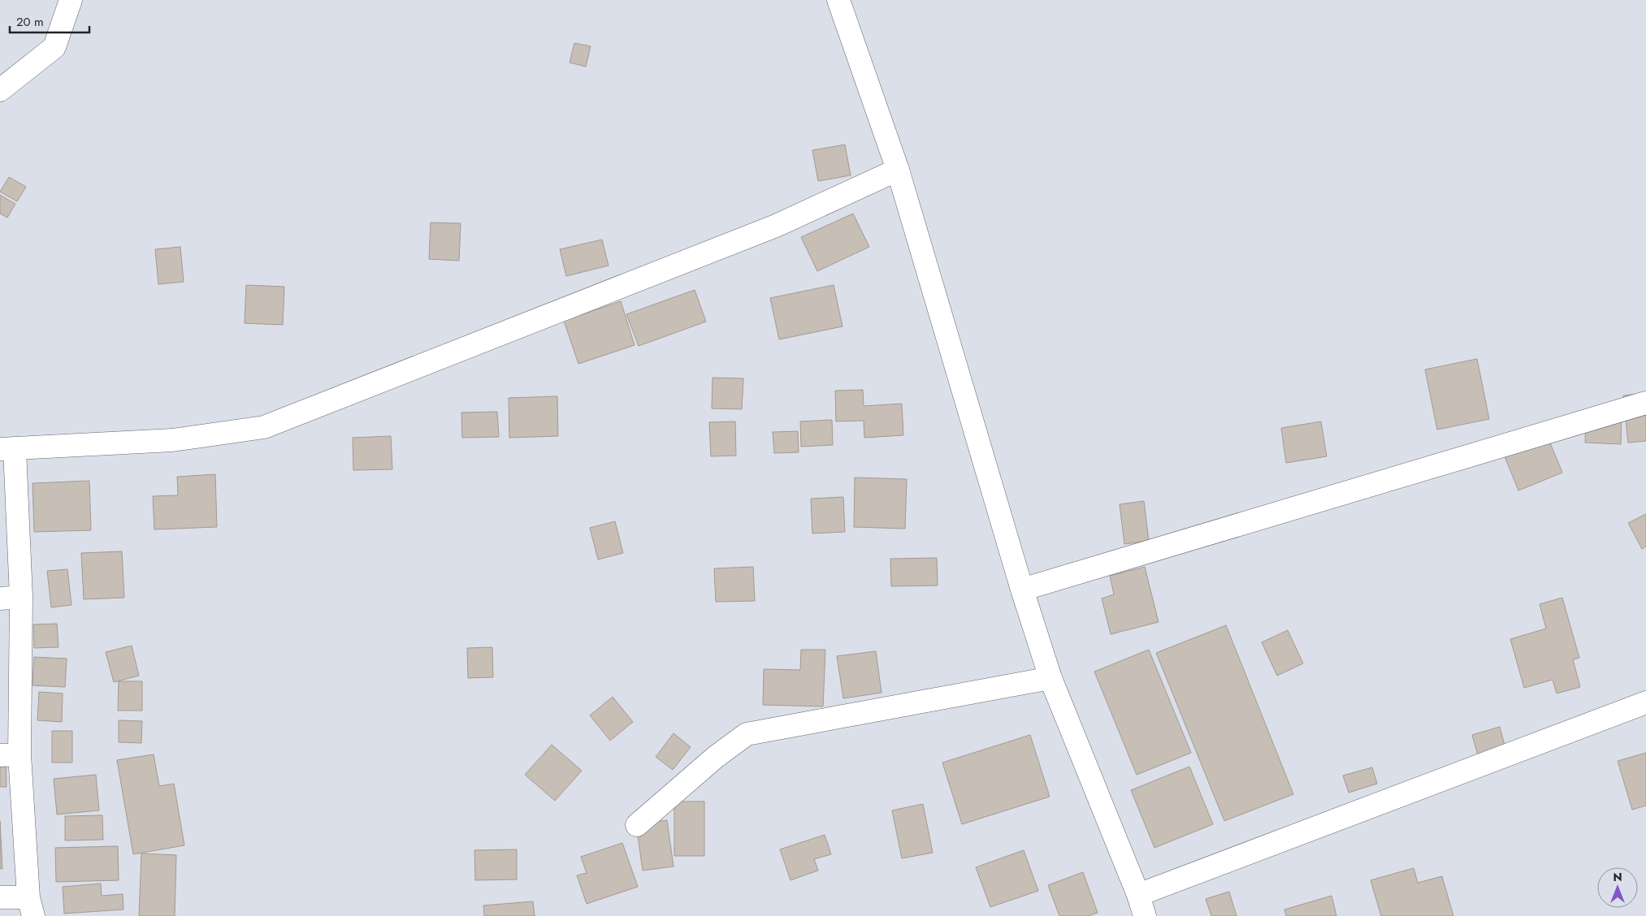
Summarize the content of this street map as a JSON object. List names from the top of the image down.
{
  "scale_bar": "20 m",
  "north": "top"
}
